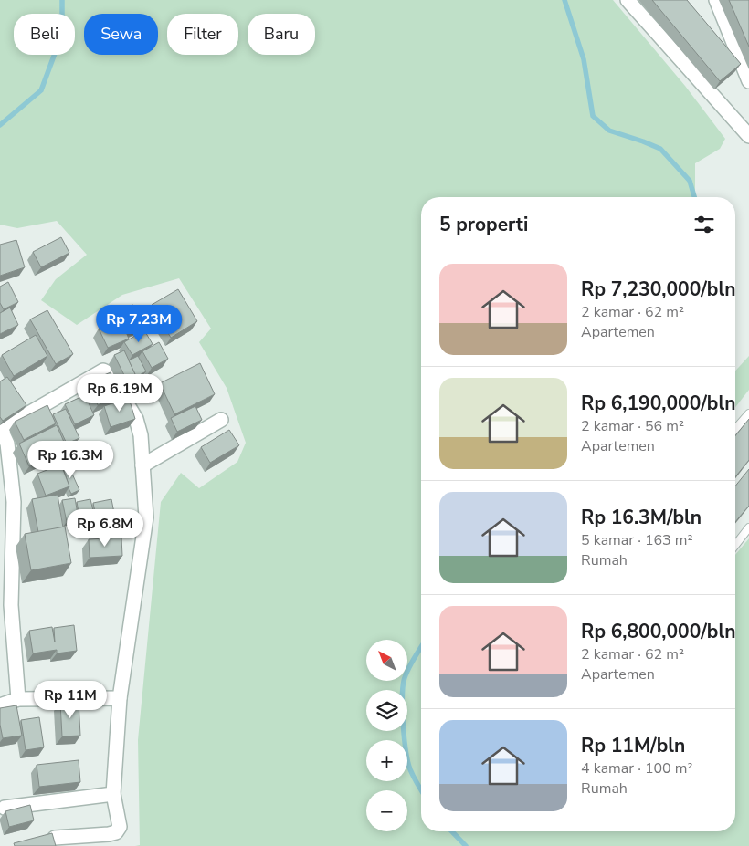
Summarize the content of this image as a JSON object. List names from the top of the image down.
{
  "north": "top left",
  "page": {
    "chip": [
      "Beli",
      "Sewa",
      "Filter",
      "Baru"
    ],
    "heading": "5 properti",
    "list": [
      {
        "name": "Rp 7,230,000/bln",
        "note": "2 kamar · 62 m² · Apartemen"
      },
      {
        "name": "Rp 6,190,000/bln",
        "note": "2 kamar · 56 m² · Apartemen"
      },
      {
        "name": "Rp 16.3M/bln",
        "note": "5 kamar · 163 m² · Rumah"
      },
      {
        "name": "Rp 6,800,000/bln",
        "note": "2 kamar · 62 m² · Apartemen"
      },
      {
        "name": "Rp 11M/bln",
        "note": "4 kamar · 100 m² · Rumah"
      }
    ],
    "price": [
      "Rp 7.23M",
      "Rp 6.19M",
      "Rp 16.3M",
      "Rp 6.8M",
      "Rp 11M"
    ],
    "map_buttons": ["+", "−"]
  }
}
